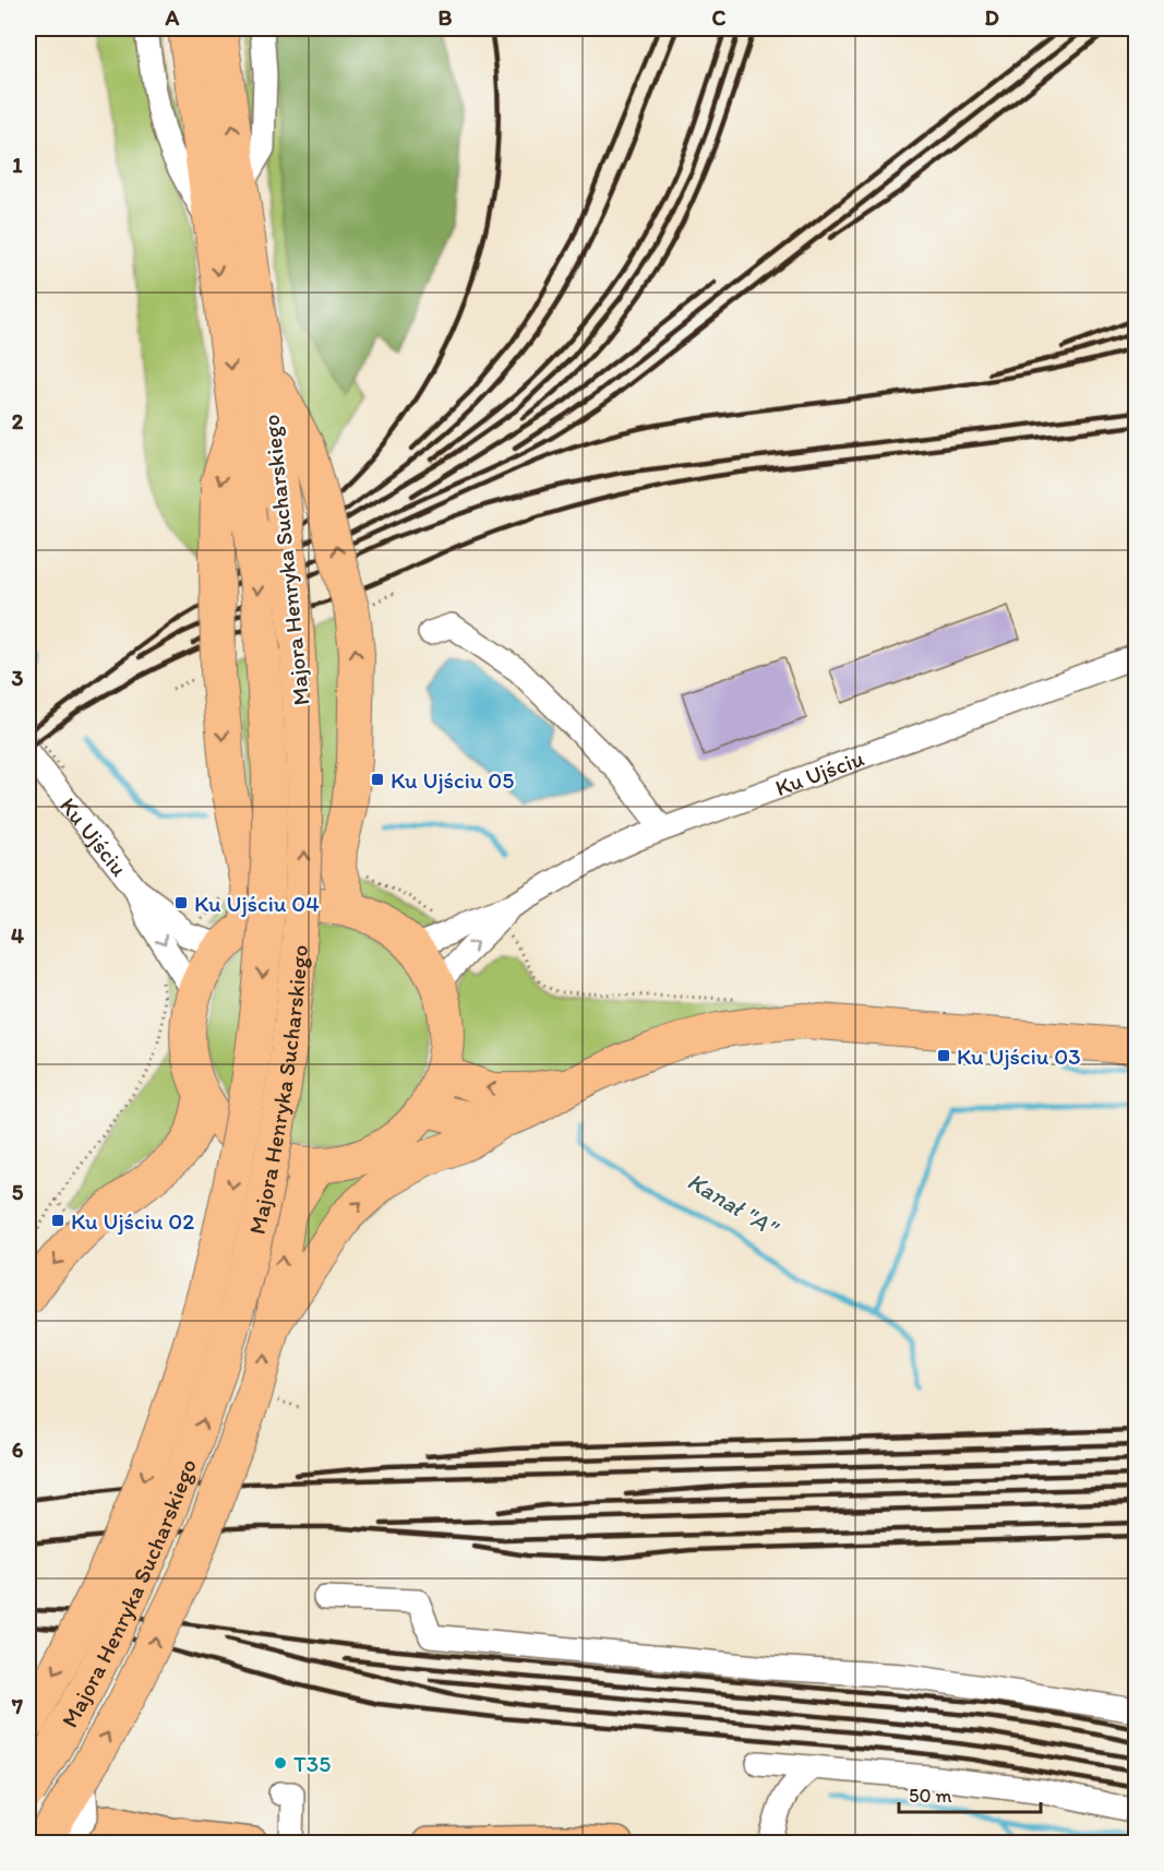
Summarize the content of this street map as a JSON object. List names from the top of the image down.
{
  "streets": {
    "highway": ["Majora Henryka Sucharskiego"],
    "street": ["Ku Ujściu"]
  },
  "water": ["Kanał \"A\""],
  "places": {
    "transit": [
      "Ku Ujściu 05",
      "Ku Ujściu 04",
      "Ku Ujściu 03",
      "Ku Ujściu 02"
    ],
    "other": ["T35"]
  },
  "scale_bar": "50 m",
  "grid": {
    "columns": [
      "A",
      "B",
      "C",
      "D"
    ],
    "rows": [
      "1",
      "2",
      "3",
      "4",
      "5",
      "6",
      "7"
    ]
  }
}
